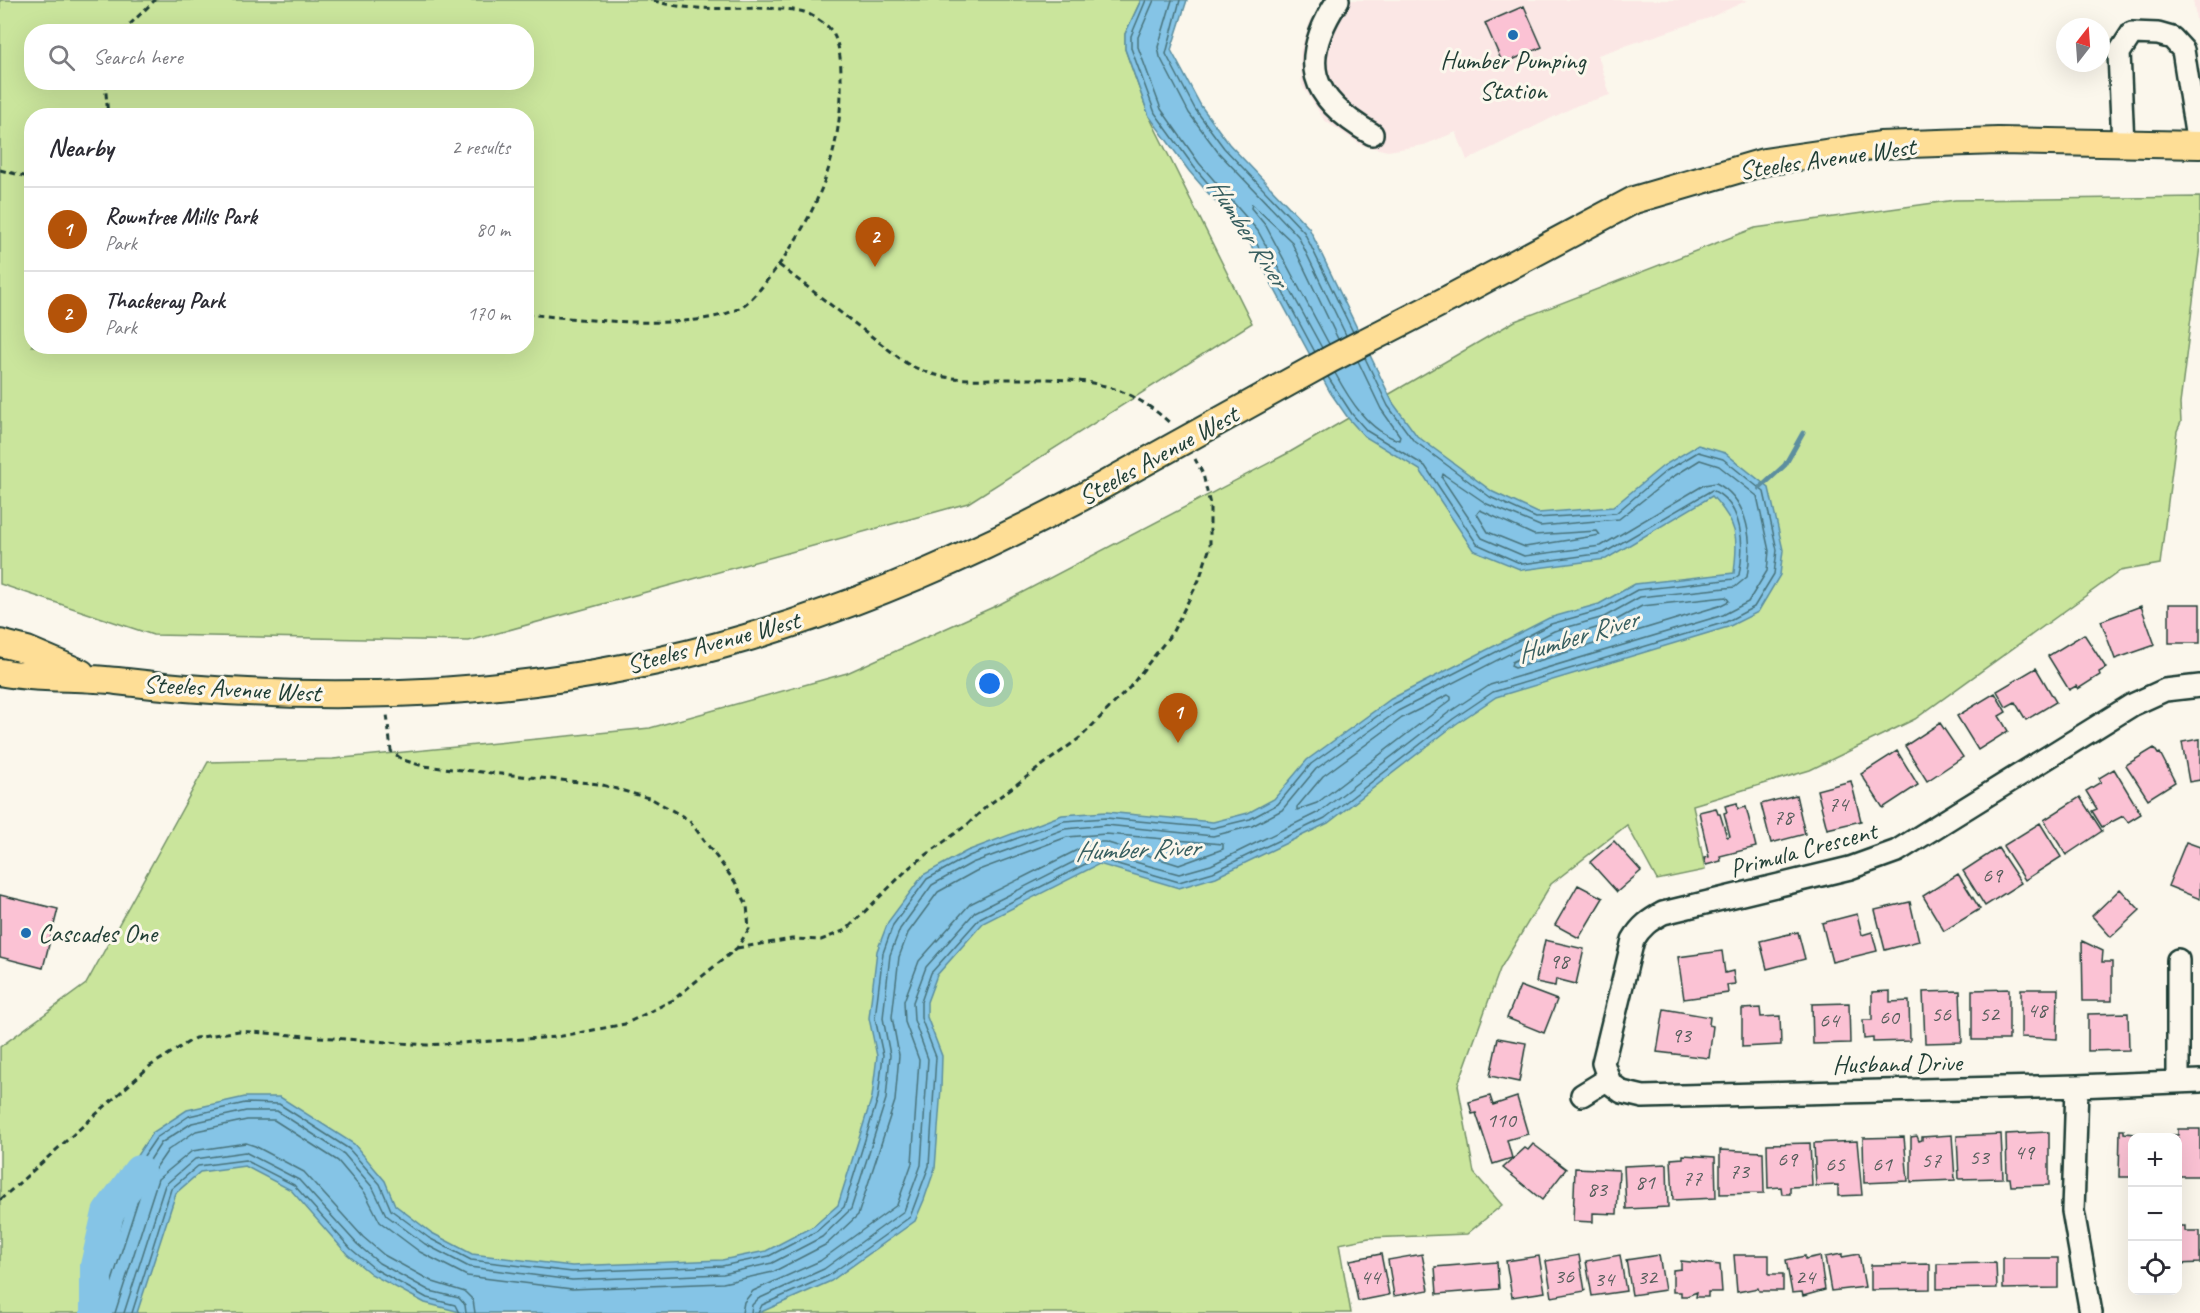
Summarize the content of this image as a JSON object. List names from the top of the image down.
{
  "streets": {
    "main road": ["Steeles Avenue West"],
    "street": ["Primula Crescent", "Husband Drive"]
  },
  "crossings": [
    ["Primula Crescent", "Husband Drive"]
  ],
  "water": ["Humber River"],
  "places": ["Humber Pumping Station", "Cascades One"],
  "house_numbers": [
    "74",
    "78",
    "69",
    "98",
    "48",
    "56",
    "52",
    "60",
    "64",
    "93",
    "110",
    "49",
    "53",
    "69",
    "57",
    "65",
    "61",
    "73",
    "77",
    "81",
    "83",
    "36",
    "44",
    "32",
    "24",
    "34"
  ],
  "north": "top",
  "page": {
    "search": "Search here",
    "heading": ["Nearby", "2 results"],
    "list": [
      {
        "mark": "1",
        "name": "Rowntree Mills Park",
        "note": "Park",
        "value": "80 m"
      },
      {
        "mark": "2",
        "name": "Thackeray Park",
        "note": "Park",
        "value": "170 m"
      }
    ],
    "pins": ["2", "1"],
    "map_buttons": ["+", "−"]
  }
}
